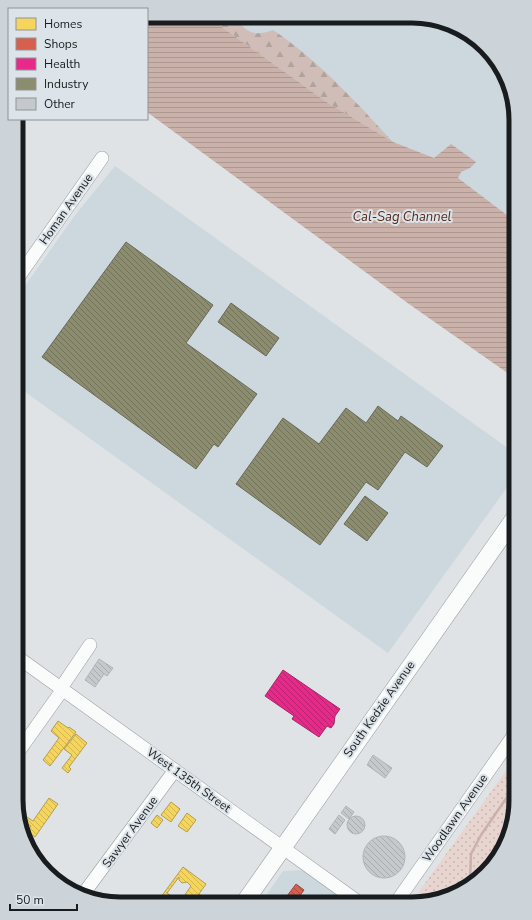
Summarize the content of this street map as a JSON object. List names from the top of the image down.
{
  "streets": {
    "main road": ["South Kedzie Avenue"],
    "street": [
      "Homan Avenue",
      "West 135th Street",
      "Woodlawn Avenue",
      "Sawyer Avenue"
    ]
  },
  "crossings": [
    ["South Kedzie Avenue", "West 135th Street"],
    ["West 135th Street", "Sawyer Avenue"]
  ],
  "water": ["Cal-Sag Channel"],
  "legend": [
    "Homes",
    "Shops",
    "Health",
    "Industry",
    "Other"
  ],
  "scale_bar": "50 m"
}
